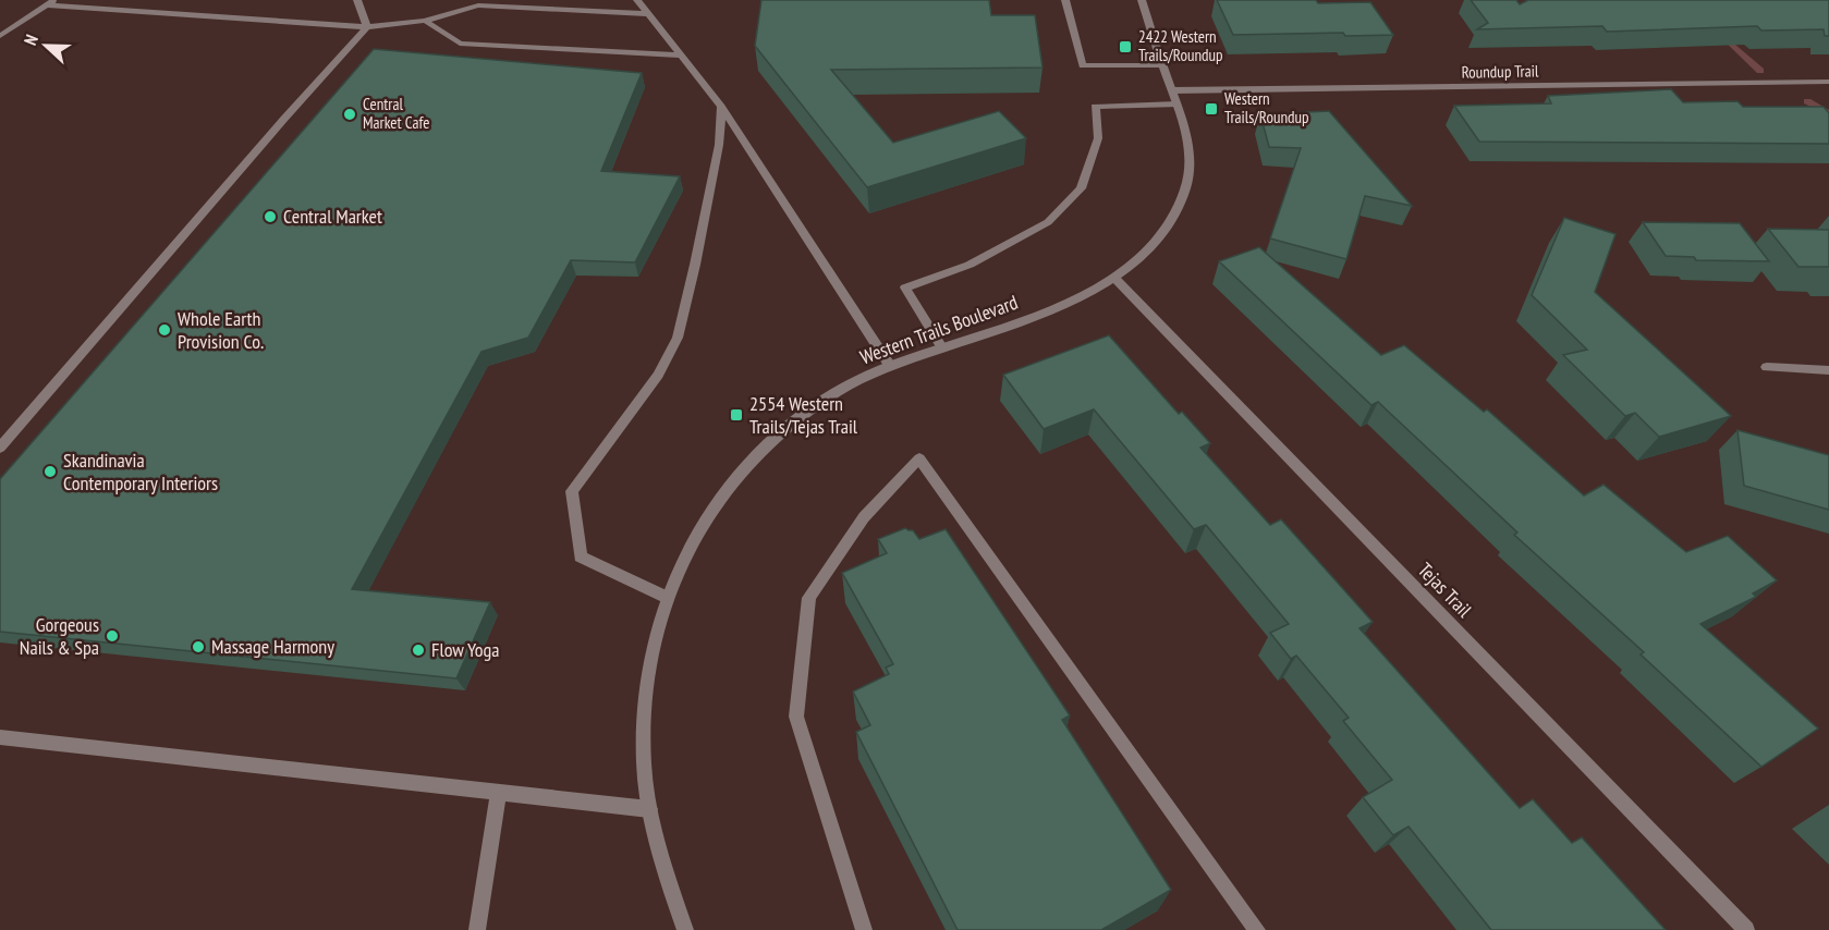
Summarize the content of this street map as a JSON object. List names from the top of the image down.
{
  "streets": {
    "street": ["Roundup Trail", "Western Trails Boulevard", "Tejas Trail"]
  },
  "crossings": [
    ["Roundup Trail", "Western Trails Boulevard"],
    ["Western Trails Boulevard", "Tejas Trail"]
  ],
  "places": {
    "transit": ["2422 Western Trails/Roundup", "Western Trails/Roundup", "2554 Western Trails/Tejas Trail"],
    "other": [
      "Central Market Cafe",
      "Central Market",
      "Whole Earth Provision Co.",
      "Skandinavia Contemporary Interiors",
      "Gorgeous Nails & Spa",
      "Massage Harmony",
      "Flow Yoga"
    ]
  },
  "north": "left"
}
